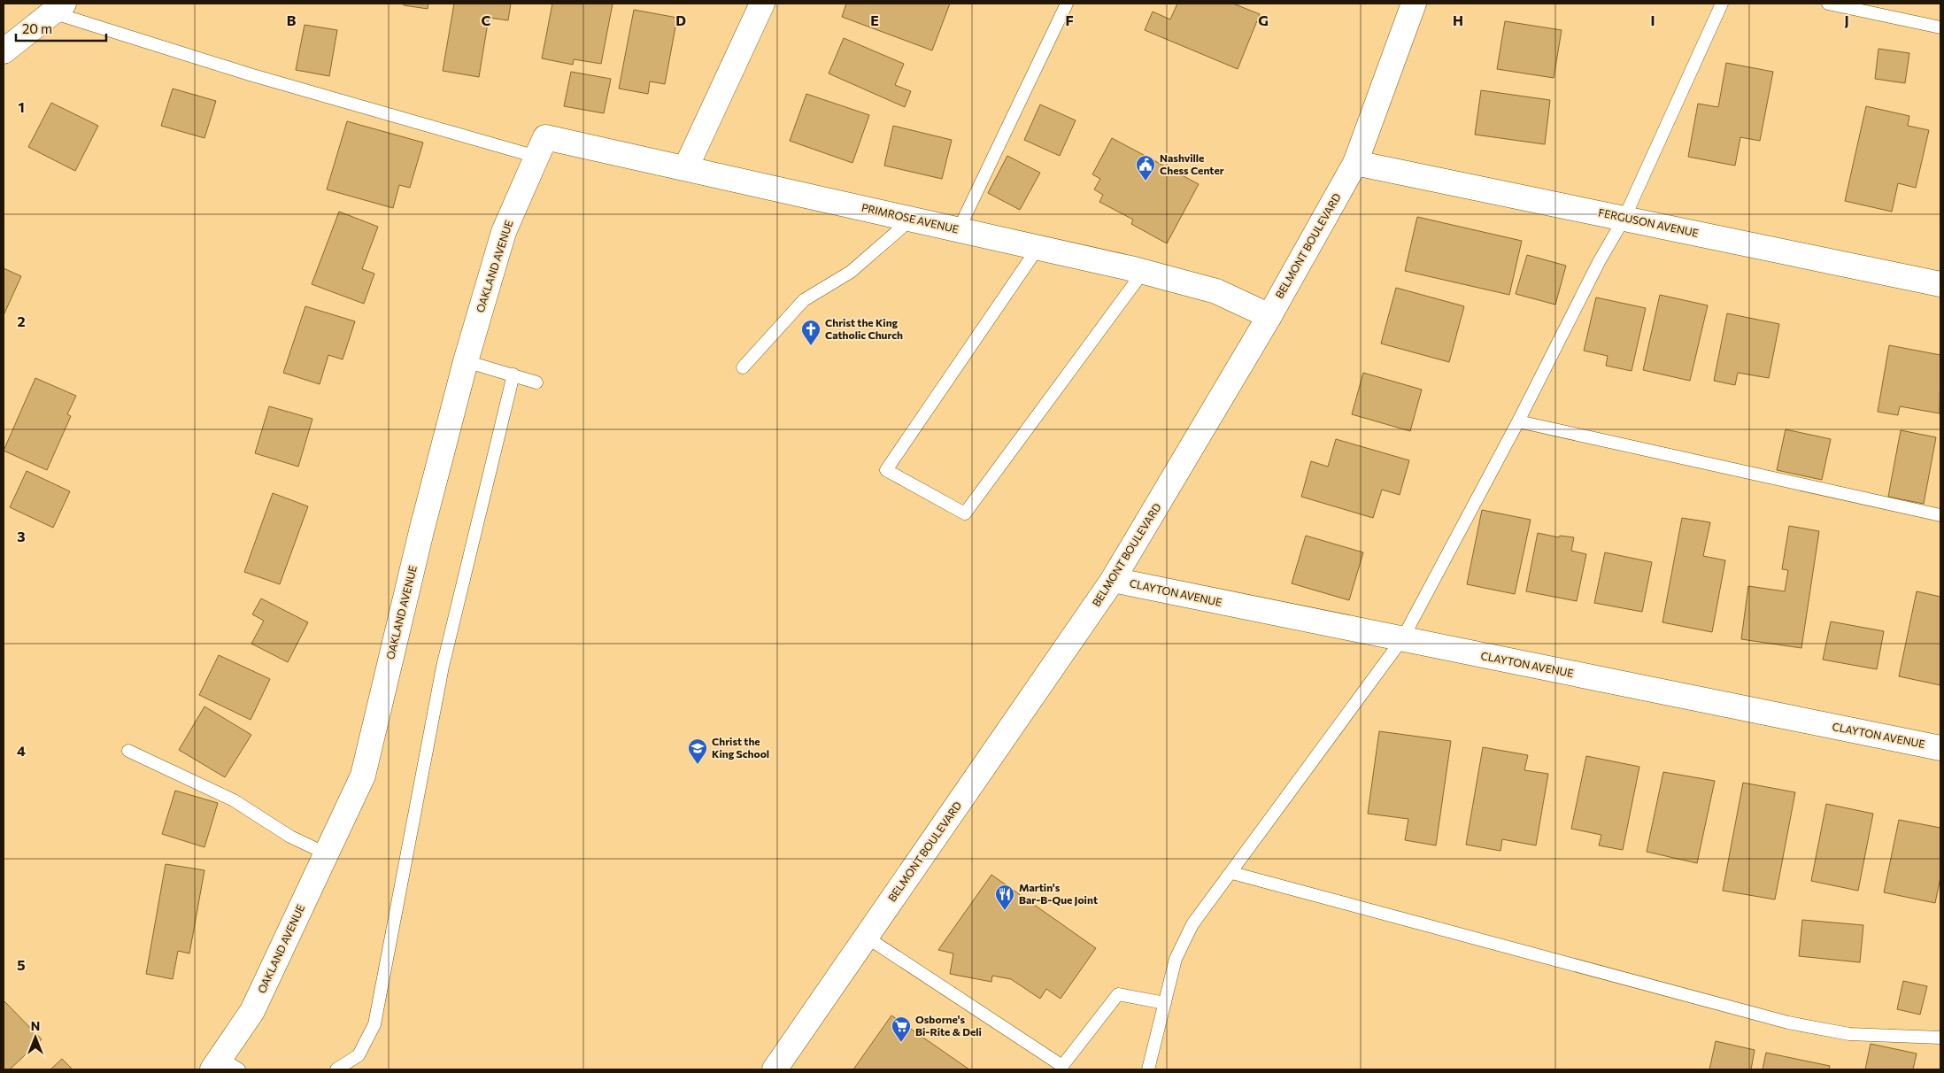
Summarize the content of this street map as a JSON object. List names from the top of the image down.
{
  "streets": {
    "street": [
      "PRIMROSE AVENUE",
      "FERGUSON AVENUE",
      "BELMONT BOULEVARD",
      "OAKLAND AVENUE",
      "CLAYTON AVENUE"
    ]
  },
  "crossings": [
    ["PRIMROSE AVENUE", "BELMONT BOULEVARD"],
    ["PRIMROSE AVENUE", "OAKLAND AVENUE"],
    ["FERGUSON AVENUE", "BELMONT BOULEVARD"],
    ["BELMONT BOULEVARD", "CLAYTON AVENUE"]
  ],
  "places": {
    "public building": ["Nashville Chess Center"],
    "church": ["Christ the King Catholic Church"],
    "school or university": ["Christ the King School"],
    "restaurant": ["Martin's Bar-B-Que Joint"],
    "supermarket": ["Osborne's Bi-Rite & Deli"]
  },
  "scale_bar": "20 m",
  "north": "top",
  "grid": {
    "columns": [
      "B",
      "C",
      "D",
      "E",
      "F",
      "G",
      "H",
      "I",
      "J"
    ],
    "rows": [
      "1",
      "2",
      "3",
      "4",
      "5"
    ]
  }
}
